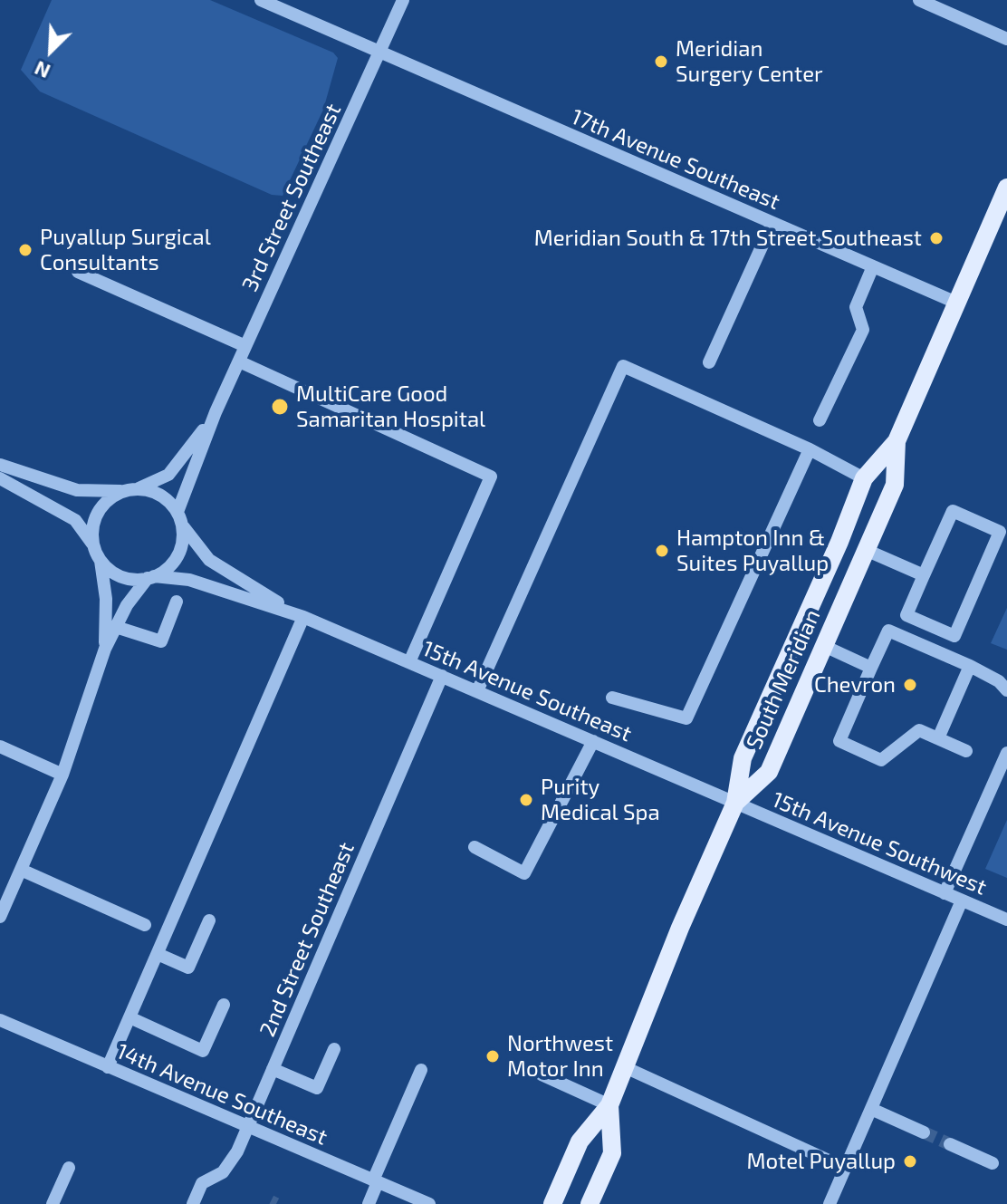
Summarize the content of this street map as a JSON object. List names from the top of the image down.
{
  "streets": {
    "main road": ["South Meridian"],
    "street": [
      "17th Avenue Southeast",
      "3rd Street Southeast",
      "15th Avenue Southeast",
      "15th Avenue Southwest",
      "2nd Street Southeast",
      "14th Avenue Southeast"
    ]
  },
  "crossings": [
    ["17th Avenue Southeast", "3rd Street Southeast"],
    ["17th Avenue Southeast", "South Meridian"],
    ["3rd Street Southeast", "15th Avenue Southeast"],
    ["South Meridian", "15th Avenue Southeast"],
    ["South Meridian", "15th Avenue Southwest"],
    ["15th Avenue Southeast", "15th Avenue Southwest"],
    ["15th Avenue Southeast", "2nd Street Southeast"],
    ["2nd Street Southeast", "14th Avenue Southeast"]
  ],
  "places": [
    "Meridian Surgery Center",
    "Meridian South & 17th Street Southeast",
    "Puyallup Surgical Consultants",
    "MultiCare Good Samaritan Hospital",
    "Hampton Inn & Suites Puyallup",
    "Chevron",
    "Purity Medical Spa",
    "Northwest Motor Inn",
    "Motel Puyallup"
  ],
  "north": "bottom left"
}
